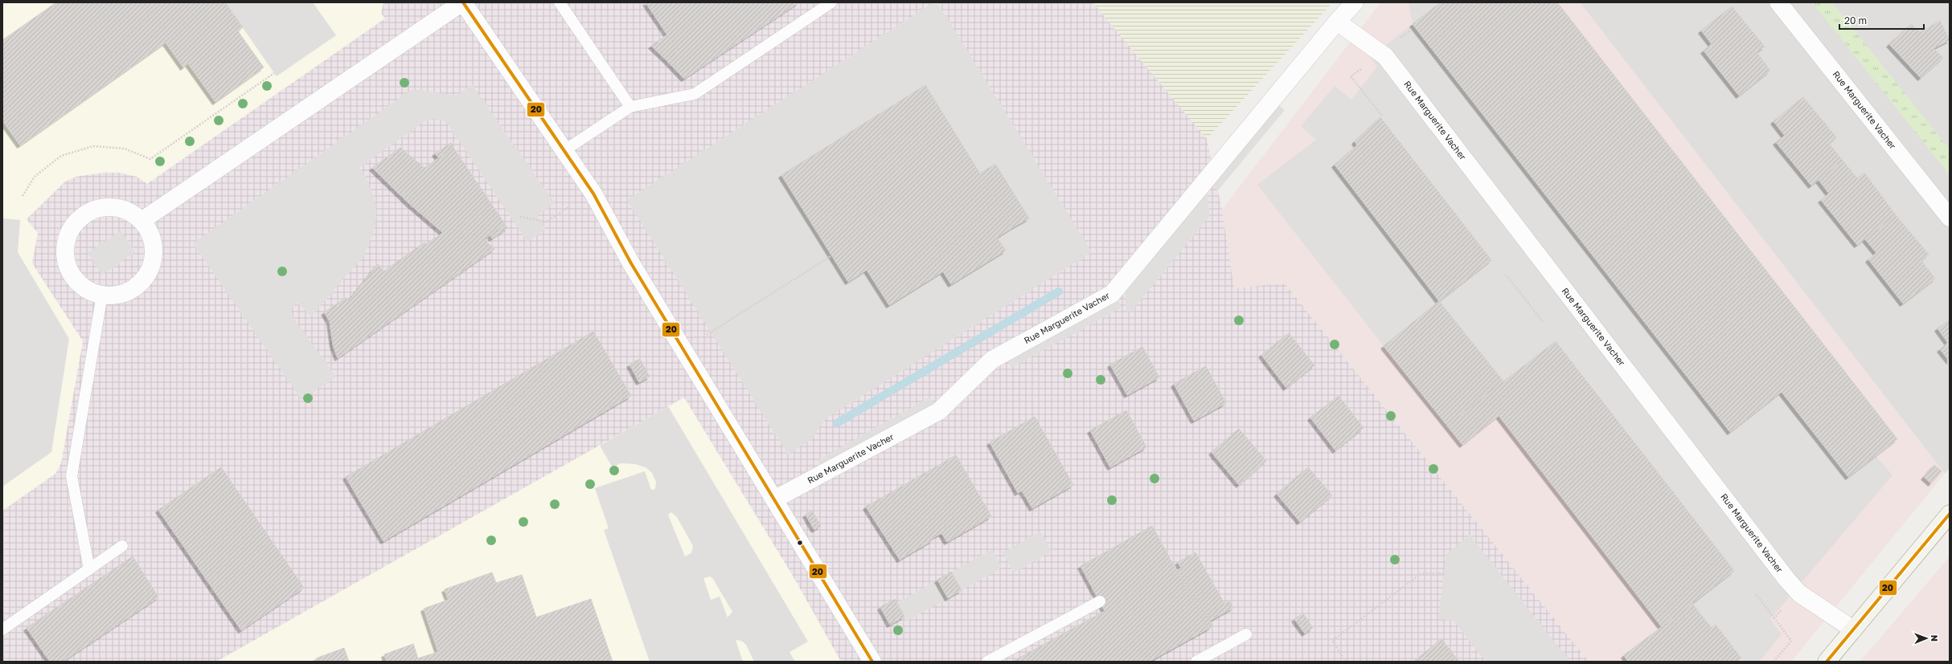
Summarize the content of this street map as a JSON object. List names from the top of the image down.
{
  "streets": {
    "street": ["Rue Marguerite Vacher"]
  },
  "lines": ["transit line 20"],
  "scale_bar": "20 m",
  "north": "right"
}
